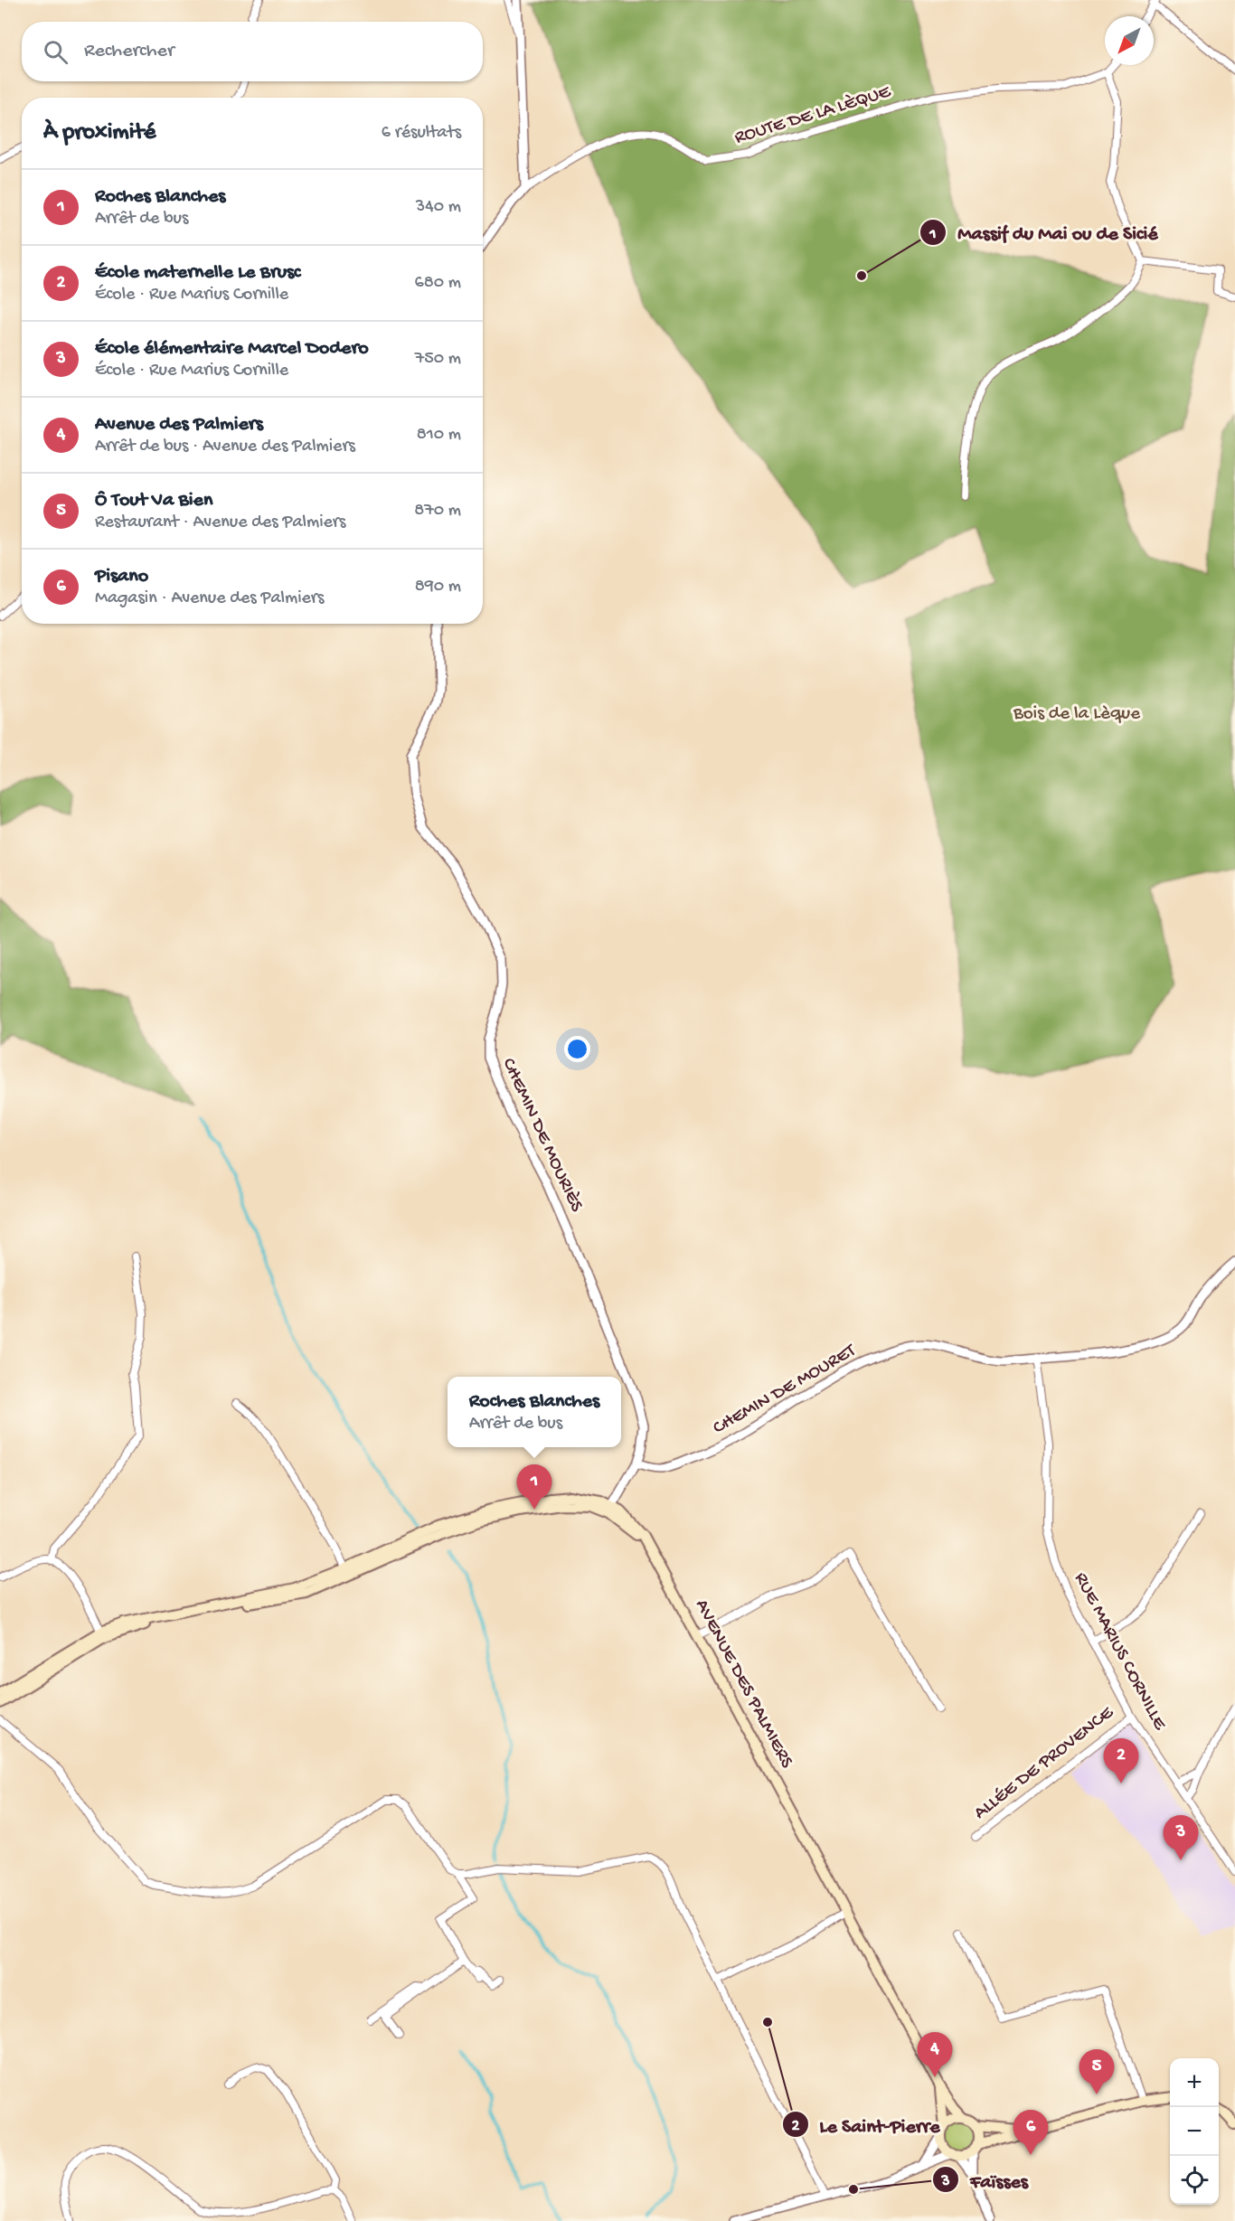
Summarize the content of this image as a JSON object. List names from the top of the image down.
{
  "streets": {
    "main road": ["AVENUE DES PALMIERS"],
    "street": [
      "ROUTE DE LA LÈQUE",
      "CHEMIN DE MOURIÈS",
      "CHEMIN DE MOURET",
      "RUE MARIUS CORNILLE",
      "ALLÉE DE PROVENCE"
    ]
  },
  "crossings": [
    ["CHEMIN DE MOURIÈS", "CHEMIN DE MOURET"],
    ["CHEMIN DE MOURIÈS", "AVENUE DES PALMIERS"],
    ["CHEMIN DE MOURET", "RUE MARIUS CORNILLE"],
    ["RUE MARIUS CORNILLE", "ALLÉE DE PROVENCE"]
  ],
  "parks": ["Bois de la Lèque"],
  "places": ["Massif du Mai ou de Sicié", "Le Saint-Pierre", "Faïsses"],
  "north": "bottom left",
  "page": {
    "search": "Rechercher",
    "heading": ["À proximité", "6 résultats"],
    "list": [
      {
        "mark": "1",
        "name": "Roches Blanches",
        "note": "Arrêt de bus",
        "value": "340 m"
      },
      {
        "mark": "2",
        "name": "École maternelle Le Brusc",
        "note": "École · Rue Marius Cornille",
        "value": "680 m"
      },
      {
        "mark": "3",
        "name": "École élémentaire Marcel Dodero",
        "note": "École · Rue Marius Cornille",
        "value": "750 m"
      },
      {
        "mark": "4",
        "name": "Avenue des Palmiers",
        "note": "Arrêt de bus · Avenue des Palmiers",
        "value": "810 m"
      },
      {
        "mark": "5",
        "name": "Ô Tout Va Bien",
        "note": "Restaurant · Avenue des Palmiers",
        "value": "870 m"
      },
      {
        "mark": "6",
        "name": "Pisano",
        "note": "Magasin · Avenue des Palmiers",
        "value": "890 m"
      }
    ],
    "popup": ["Roches Blanches", "Arrêt de bus"],
    "pins": [
      "1",
      "2",
      "3",
      "4",
      "5",
      "6"
    ],
    "map_buttons": ["+", "−"]
  }
}
